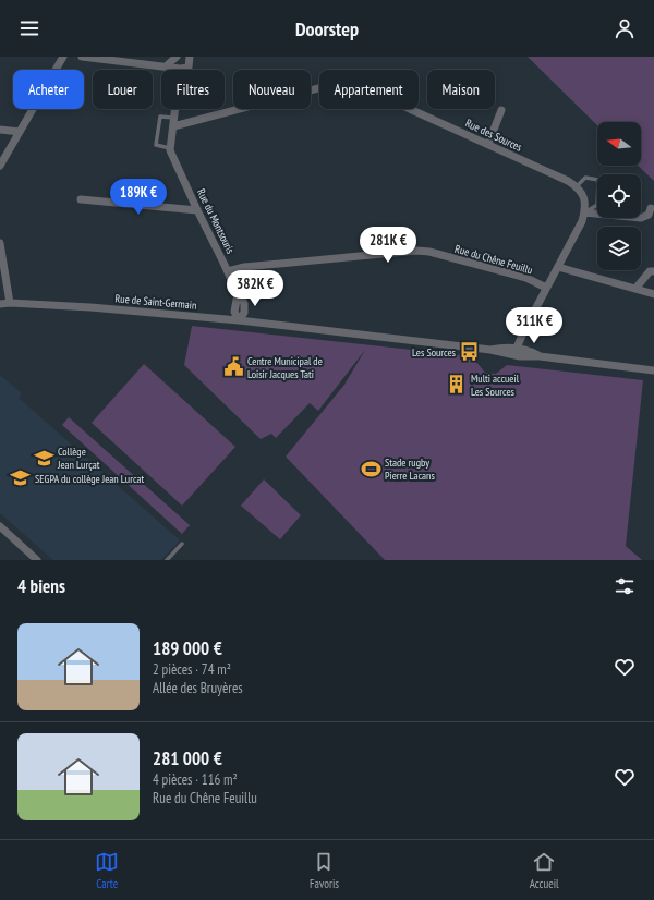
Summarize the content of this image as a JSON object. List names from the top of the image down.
{
  "streets": {
    "street": [
      "Rue des Sources",
      "Rue du Montsouris",
      "Rue du Chêne Feuillu",
      "Rue de Saint-Germain"
    ]
  },
  "crossings": [
    ["Rue des Sources", "Rue du Montsouris"],
    ["Rue du Montsouris", "Rue du Chêne Feuillu"],
    ["Rue du Montsouris", "Rue de Saint-Germain"]
  ],
  "places": {
    "bus stop": ["Les Sources"],
    "public building": ["Centre Municipal de Loisir Jacques Tati"],
    "building": ["Multi accueil Les Sources"],
    "school or university": ["Collège Jean Lurçat", "SEGPA du collège Jean Lurcat"],
    "sports": ["Stade rugby Pierre Lacans"]
  },
  "north": "left",
  "page": {
    "header": "Doorstep",
    "chip": [
      "Acheter",
      "Louer",
      "Filtres",
      "Nouveau",
      "Appartement",
      "Maison"
    ],
    "price": [
      "189K €",
      "281K €",
      "382K €",
      "311K €"
    ],
    "heading": "4 biens",
    "list": [
      {
        "name": "189 000 €",
        "note": "2 pièces · 74 m² · Allée des Bruyères"
      },
      {
        "name": "281 000 €",
        "note": "4 pièces · 116 m² · Rue du Chêne Feuillu"
      }
    ],
    "tabs": ["Carte", "Favoris", "Accueil"]
  }
}
